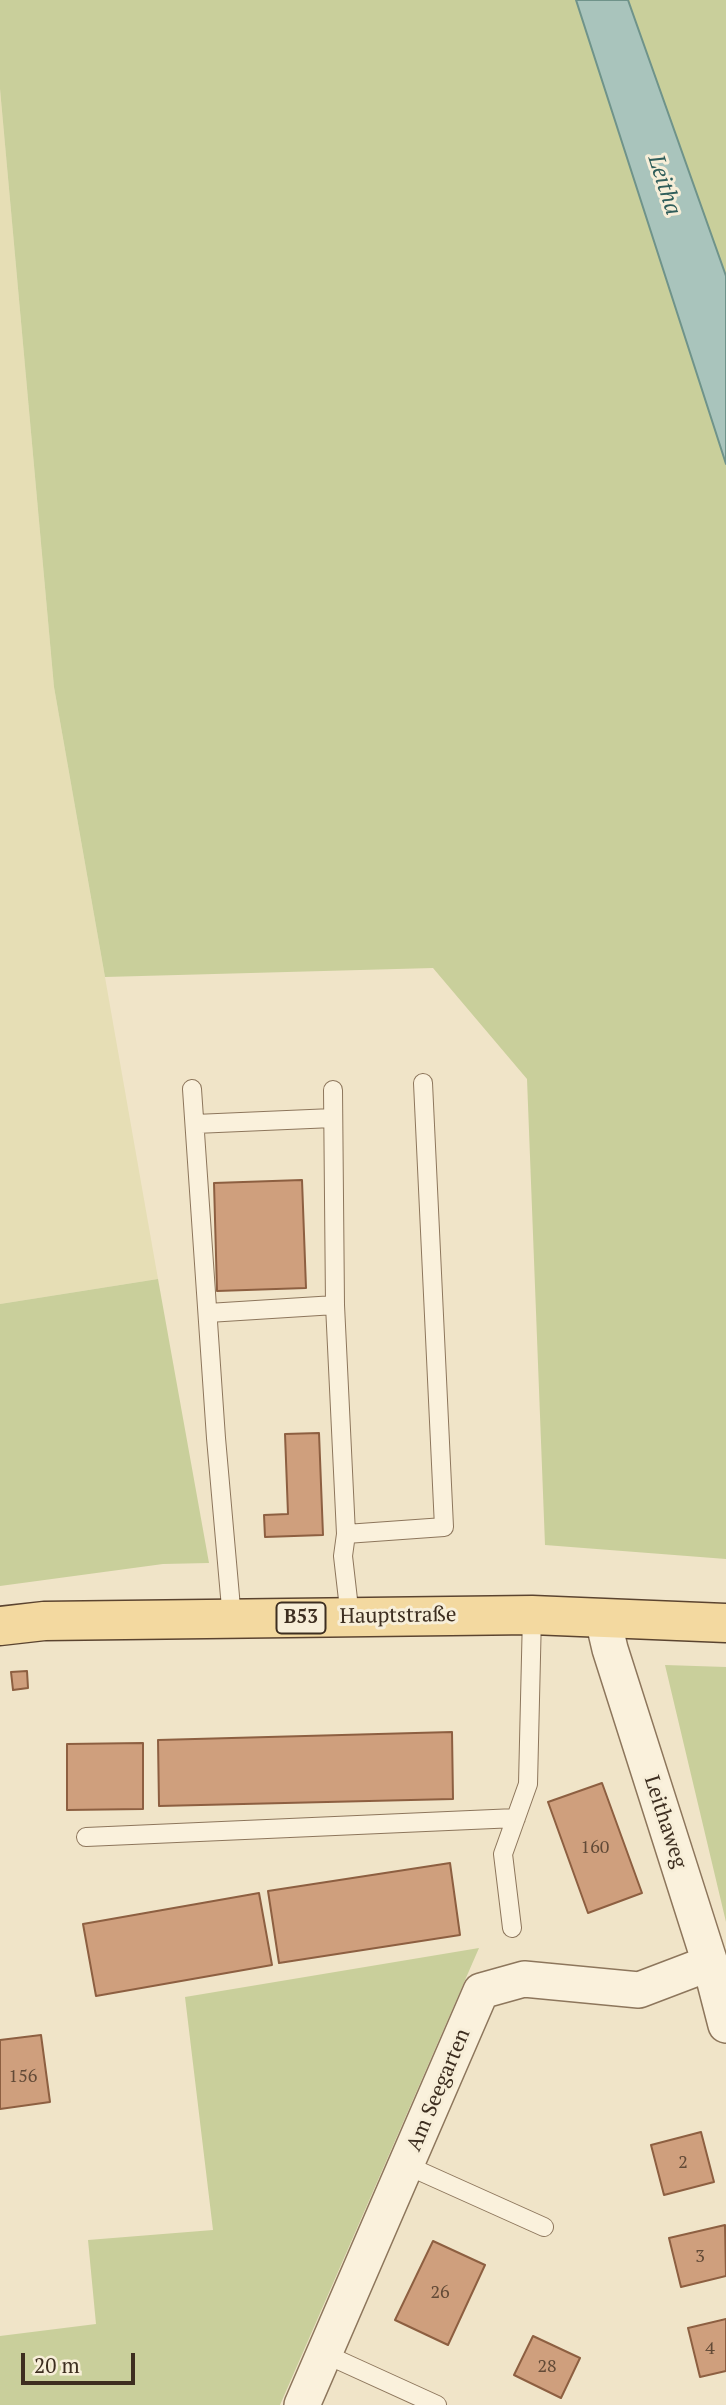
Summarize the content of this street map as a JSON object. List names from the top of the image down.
{
  "streets": {
    "main road": ["Hauptstraße", "B53"],
    "street": ["Leithaweg", "Am Seegarten"]
  },
  "crossings": [
    ["Hauptstraße", "Leithaweg"],
    ["Leithaweg", "Am Seegarten"]
  ],
  "water": ["Leitha"],
  "house_numbers": [
    "160",
    "156",
    "2",
    "3",
    "26",
    "4",
    "28"
  ],
  "scale_bar": "20 m"
}
